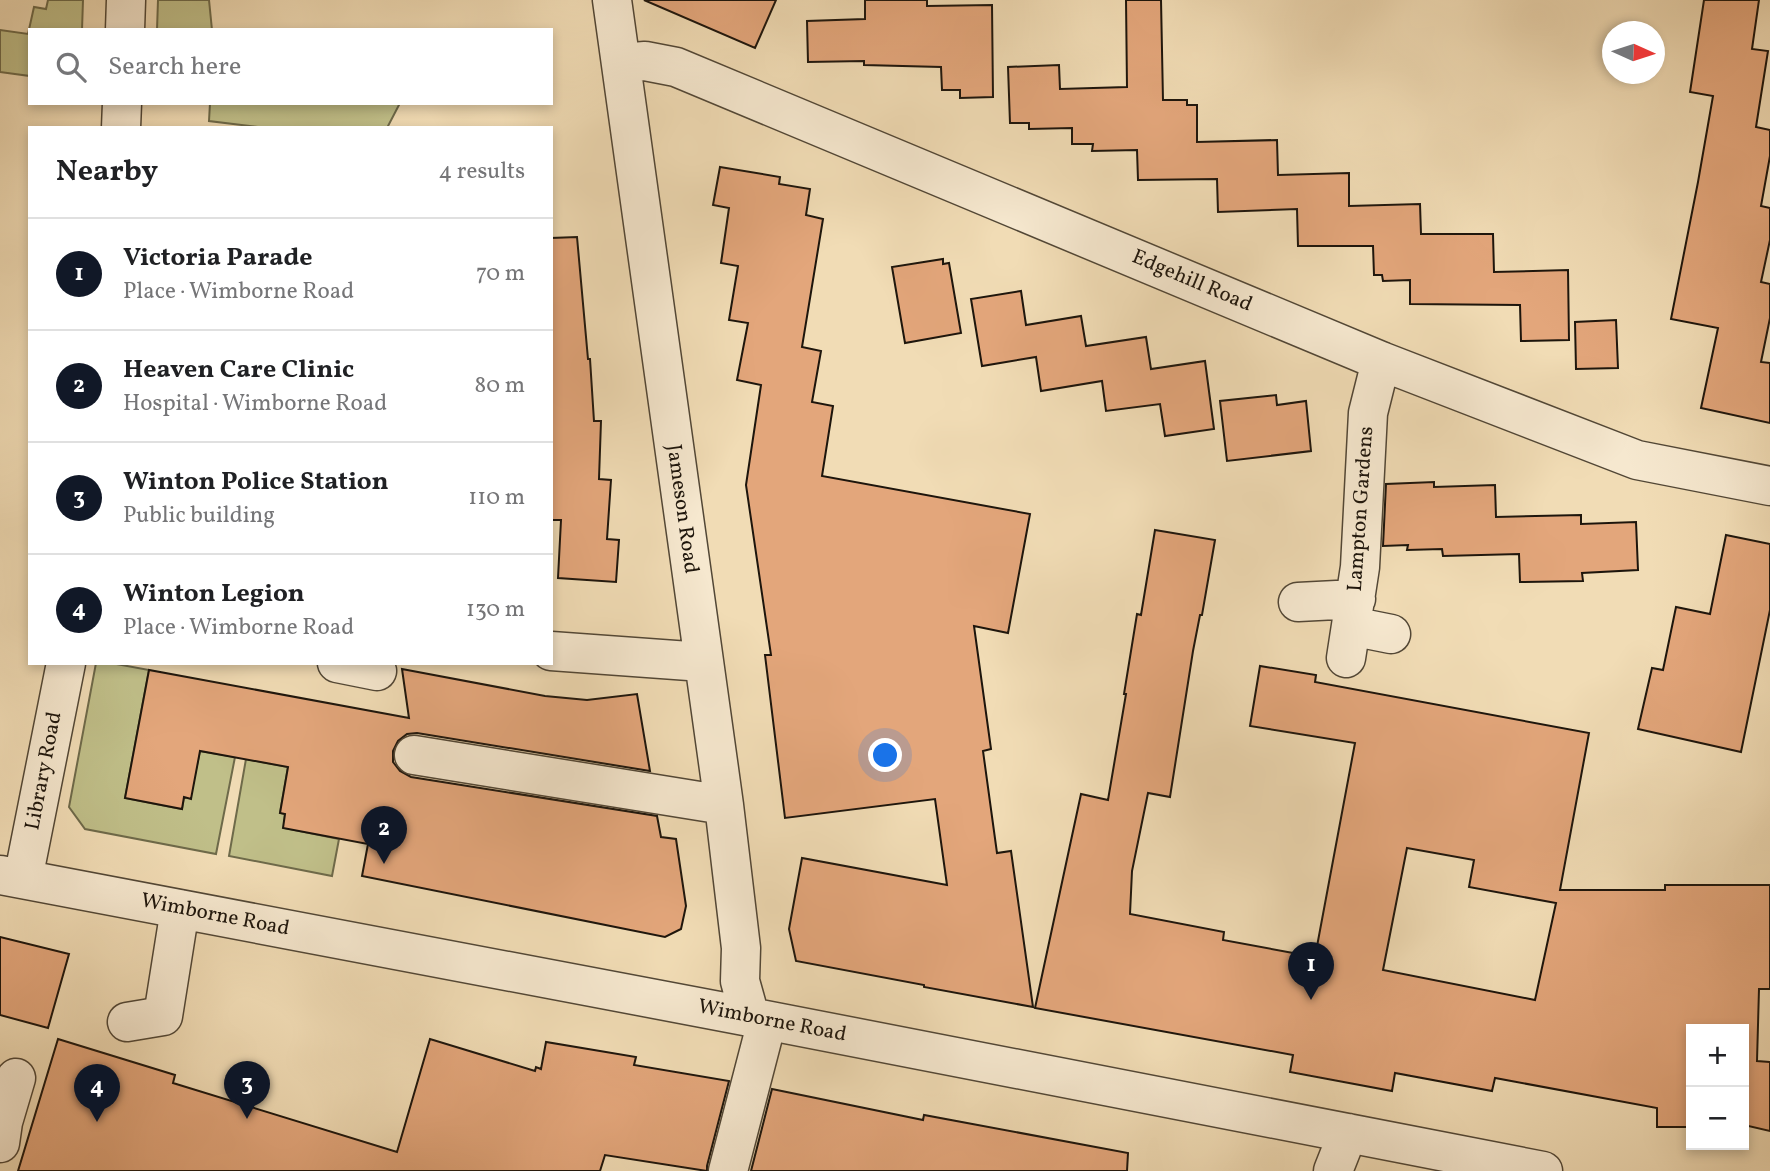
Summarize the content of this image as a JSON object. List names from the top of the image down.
{
  "streets": {
    "street": [
      "Edgehill Road",
      "Jameson Road",
      "Lampton Gardens",
      "Library Road",
      "Wimborne Road"
    ]
  },
  "crossings": [
    ["Edgehill Road", "Jameson Road"],
    ["Edgehill Road", "Lampton Gardens"],
    ["Jameson Road", "Wimborne Road"],
    ["Library Road", "Wimborne Road"]
  ],
  "north": "right",
  "page": {
    "search": "Search here",
    "heading": ["Nearby", "4 results"],
    "list": [
      {
        "mark": "1",
        "name": "Victoria Parade",
        "note": "Place · Wimborne Road",
        "value": "70 m"
      },
      {
        "mark": "2",
        "name": "Heaven Care Clinic",
        "note": "Hospital · Wimborne Road",
        "value": "80 m"
      },
      {
        "mark": "3",
        "name": "Winton Police Station",
        "note": "Public building",
        "value": "110 m"
      },
      {
        "mark": "4",
        "name": "Winton Legion",
        "note": "Place · Wimborne Road",
        "value": "130 m"
      }
    ],
    "pins": [
      "2",
      "1",
      "3",
      "4"
    ],
    "map_buttons": ["+", "−"]
  }
}
